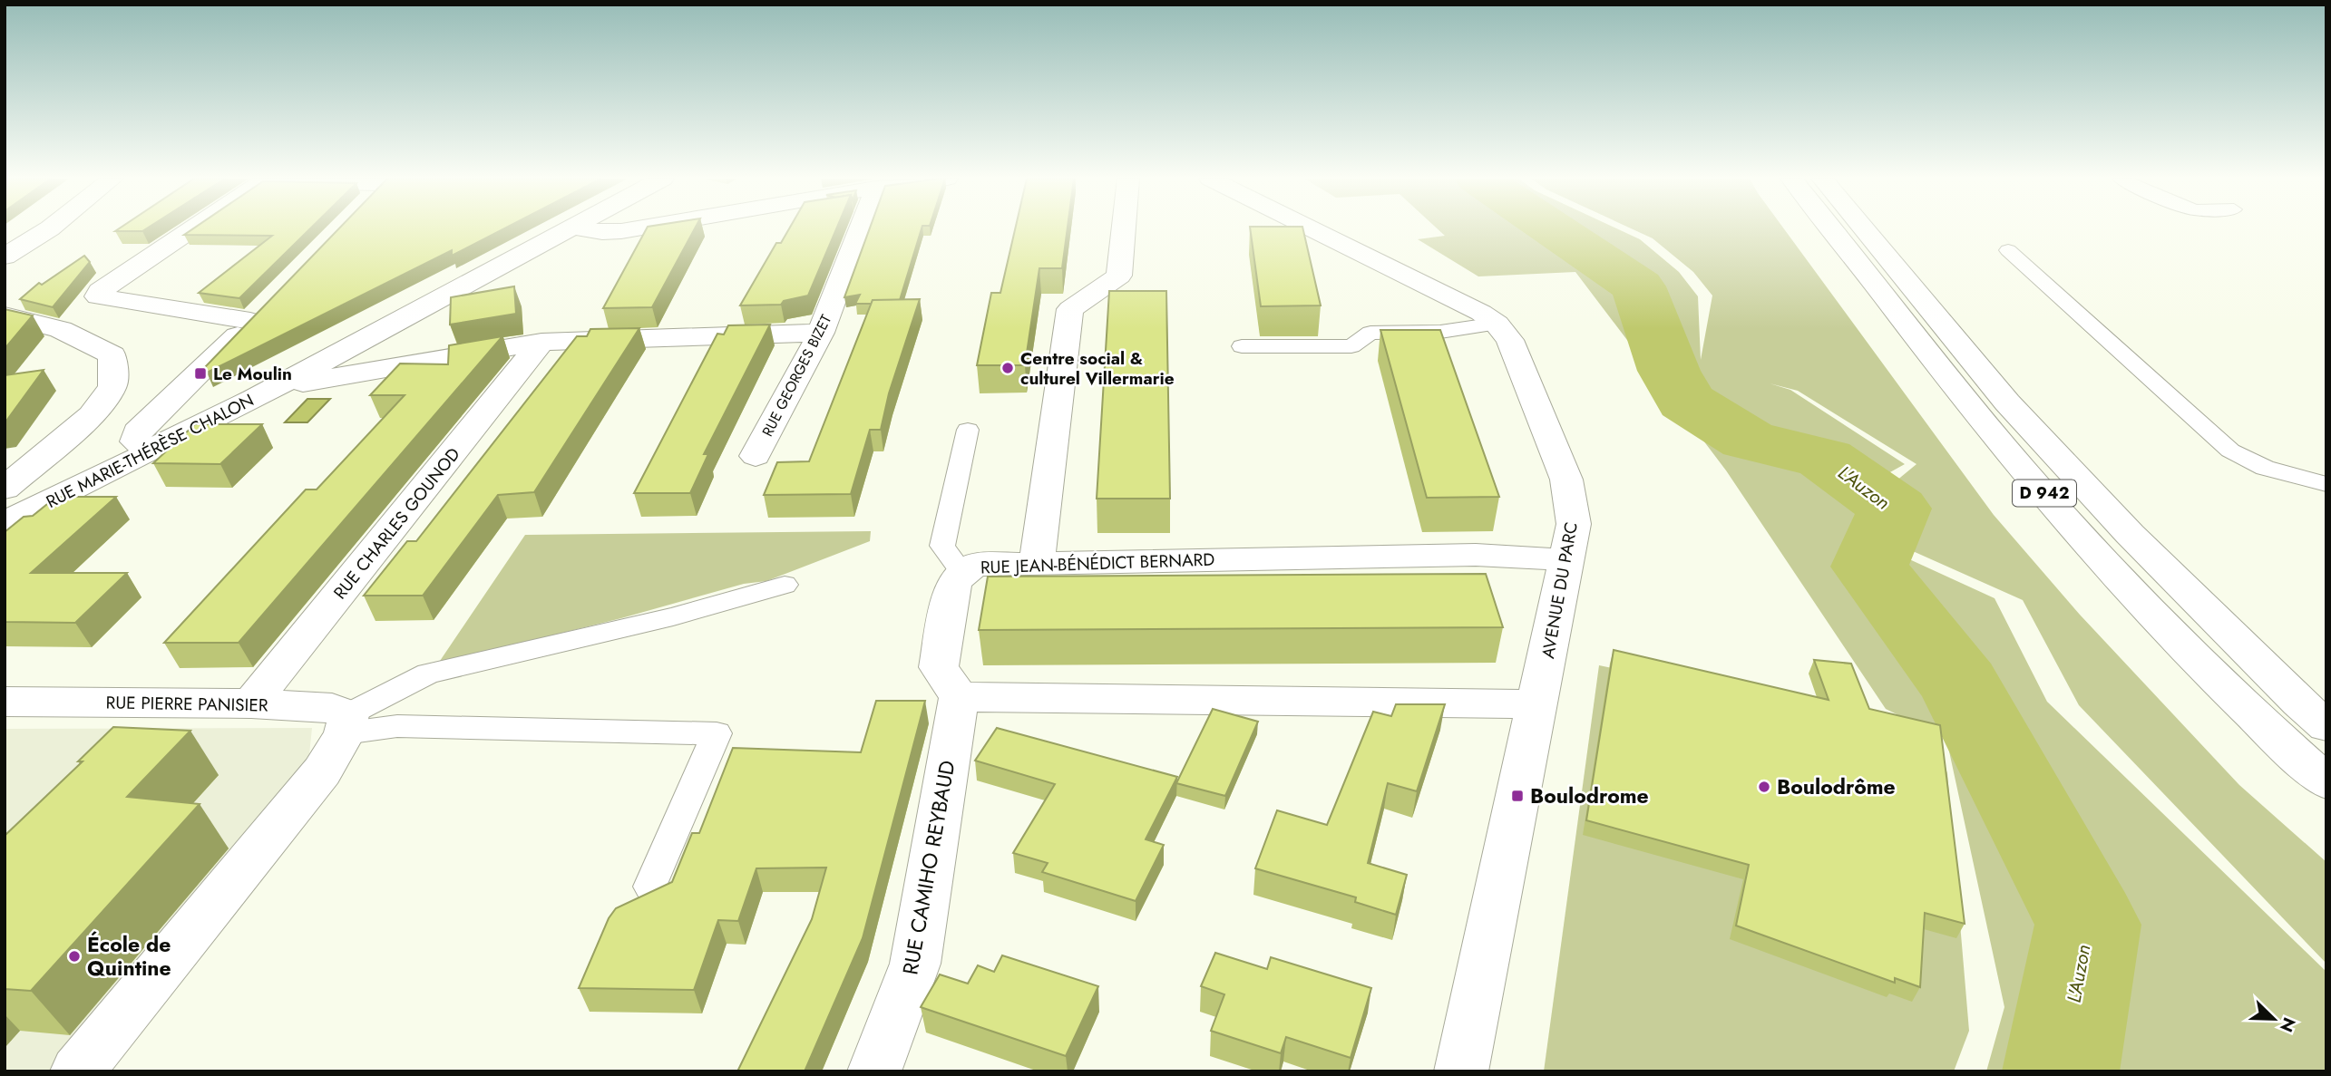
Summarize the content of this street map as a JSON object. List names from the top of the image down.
{
  "streets": {
    "street": [
      "RUE GEORGES BIZET",
      "RUE MARIE-THÉRÈSE CHALON",
      "D 942",
      "RUE CHARLES GOUNOD",
      "RUE JEAN-BÉNÉDICT BERNARD",
      "AVENUE DU PARC",
      "RUE PIERRE PANISIER",
      "RUE CAMIHO REYBAUD"
    ]
  },
  "crossings": [
    ["RUE CHARLES GOUNOD", "RUE PIERRE PANISIER"],
    ["RUE JEAN-BÉNÉDICT BERNARD", "AVENUE DU PARC"],
    ["RUE JEAN-BÉNÉDICT BERNARD", "RUE CAMIHO REYBAUD"]
  ],
  "water": ["L'Auzon"],
  "places": {
    "other": ["Centre social & culturel Villermarie", "Boulodrôme", "École de Quintine"],
    "transit": ["Le Moulin", "Boulodrome"]
  },
  "north": "bottom right"
}
